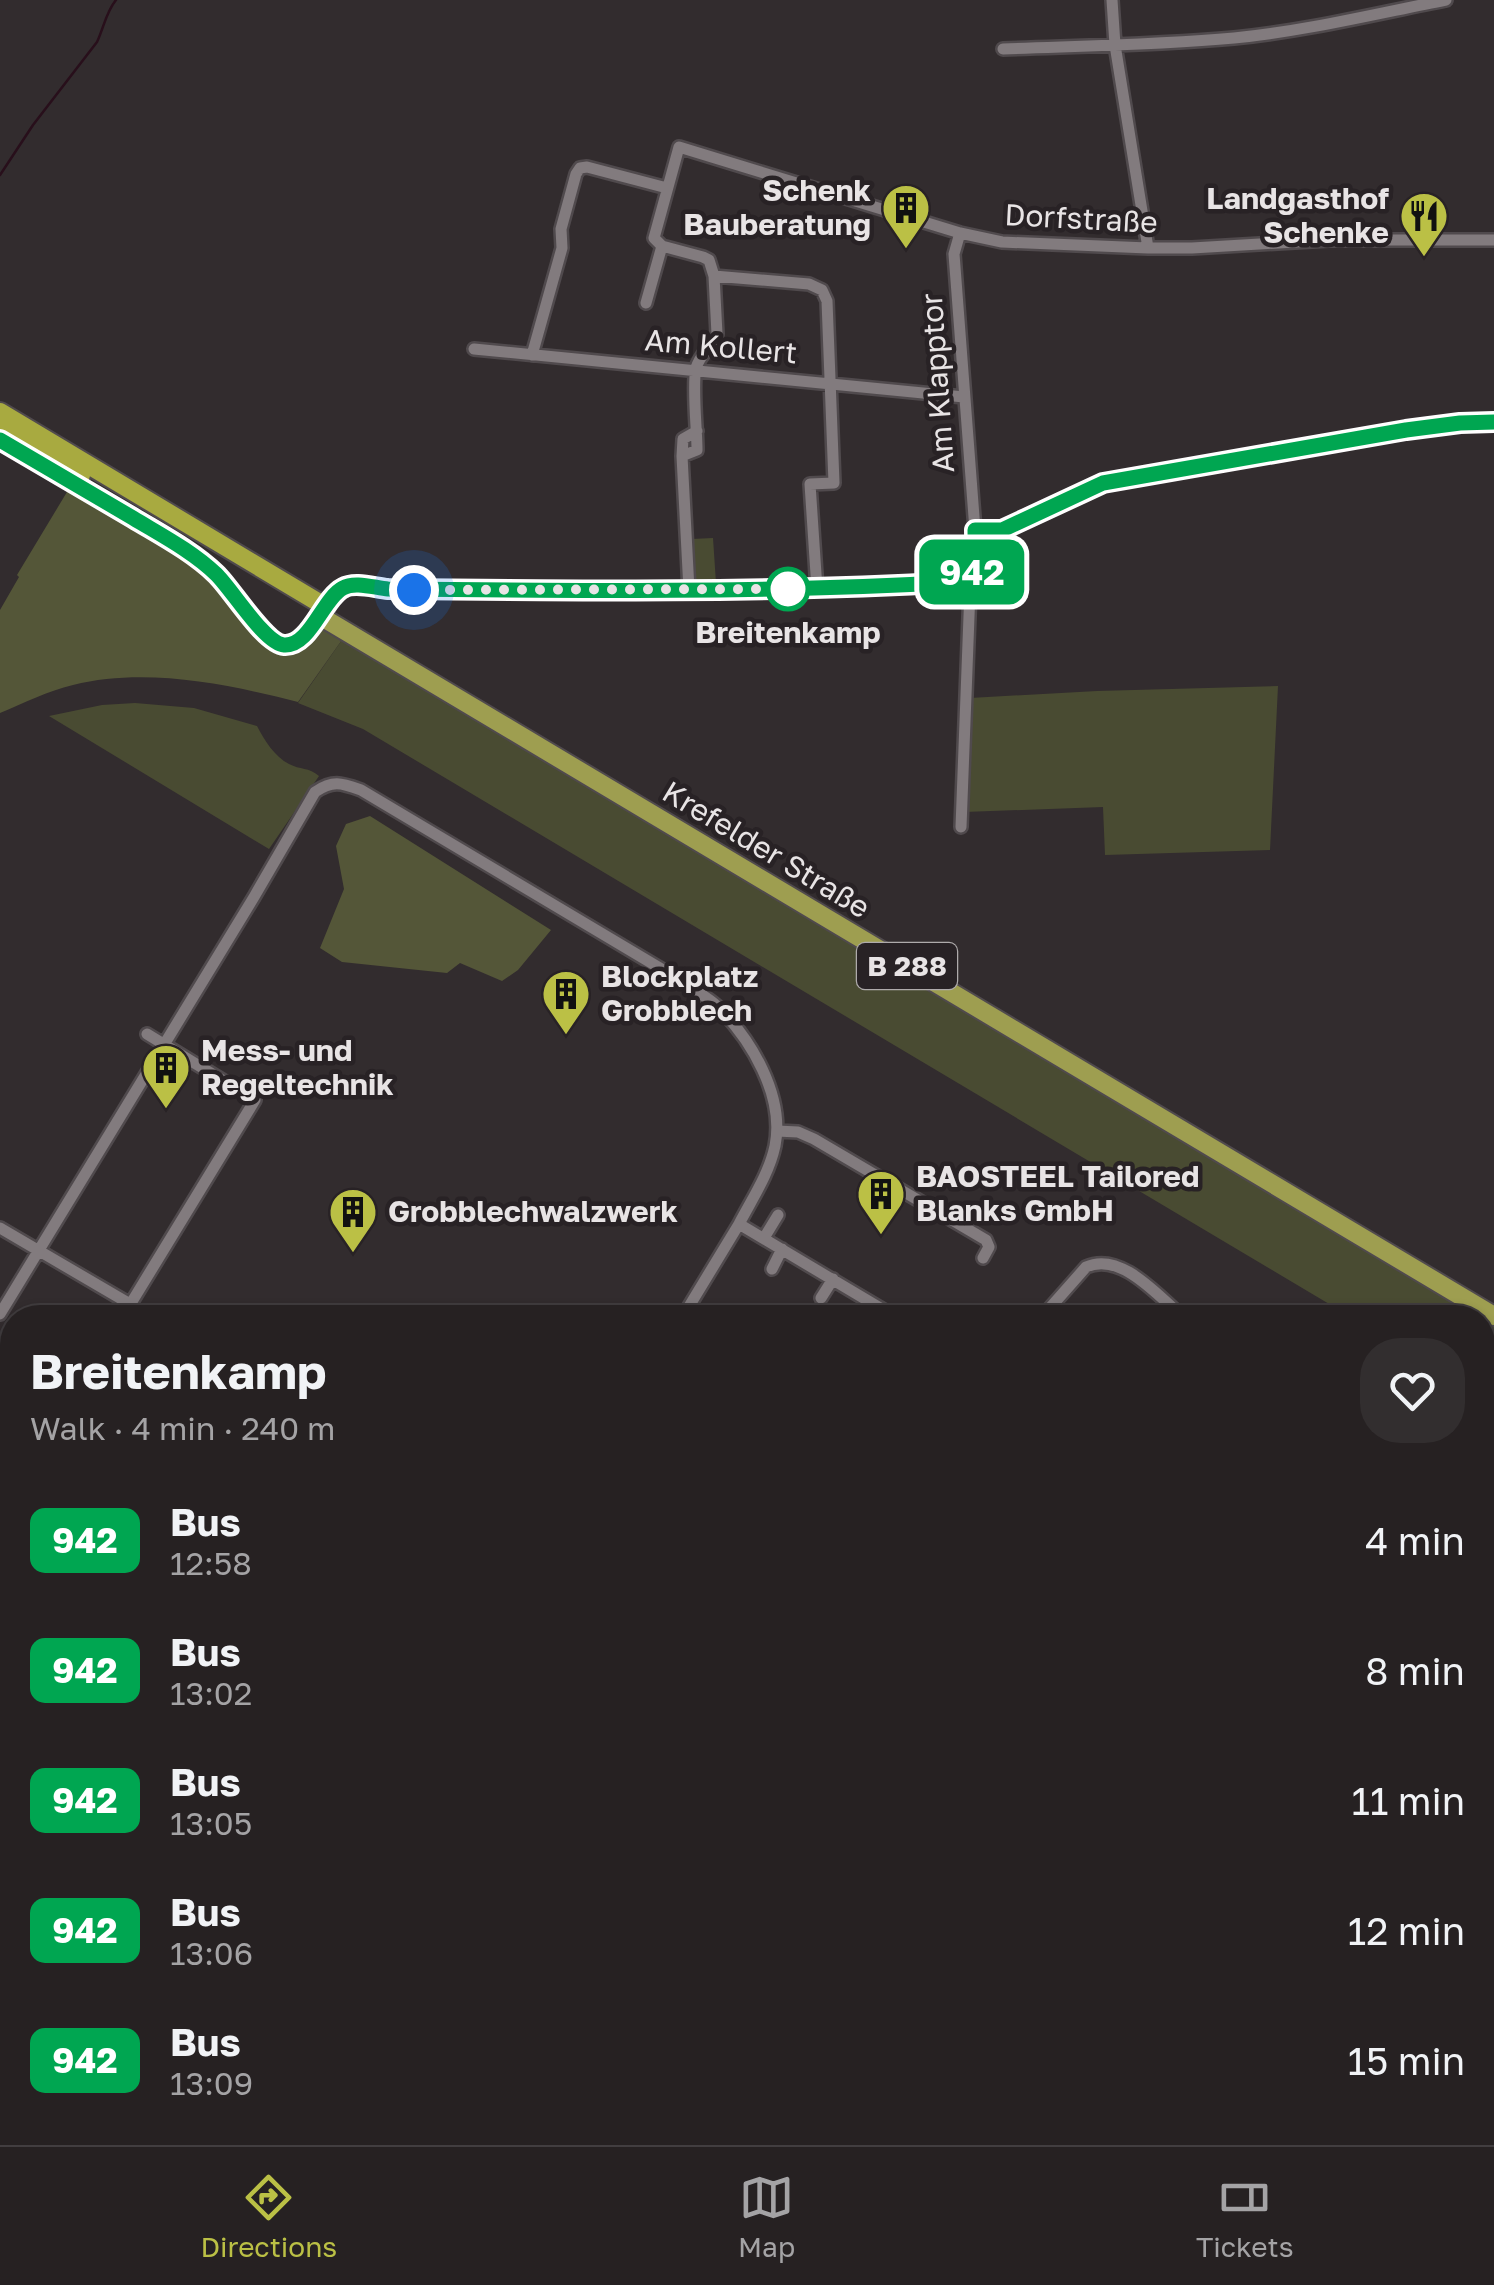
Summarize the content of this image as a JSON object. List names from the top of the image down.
{
  "streets": {
    "highway": ["Krefelder Straße", "B 288"],
    "street": ["Dorfstraße", "Am Kollert", "Am Klapptor"]
  },
  "crossings": [
    ["Dorfstraße", "Am Klapptor"],
    ["Am Kollert", "Am Klapptor"]
  ],
  "places": {
    "building": [
      "Schenk Bauberatung",
      "Blockplatz Grobblech",
      "Mess- und Regeltechnik",
      "BAOSTEEL Tailored Blanks GmbH",
      "Grobblechwalzwerk"
    ],
    "restaurant": ["Landgasthof Schenke"],
    "other": ["Breitenkamp"]
  },
  "lines": ["bus line 942"],
  "page": {
    "on_map": "942",
    "heading": ["Breitenkamp", "Walk · 4 min · 240 m"],
    "list": [
      {
        "mark": "942",
        "name": "Bus",
        "note": "12:58",
        "value": "4 min"
      },
      {
        "mark": "942",
        "name": "Bus",
        "note": "13:02",
        "value": "8 min"
      },
      {
        "mark": "942",
        "name": "Bus",
        "note": "13:05",
        "value": "11 min"
      },
      {
        "mark": "942",
        "name": "Bus",
        "note": "13:06",
        "value": "12 min"
      },
      {
        "mark": "942",
        "name": "Bus",
        "note": "13:09",
        "value": "15 min"
      }
    ],
    "tabs": ["Directions", "Map", "Tickets"]
  }
}
